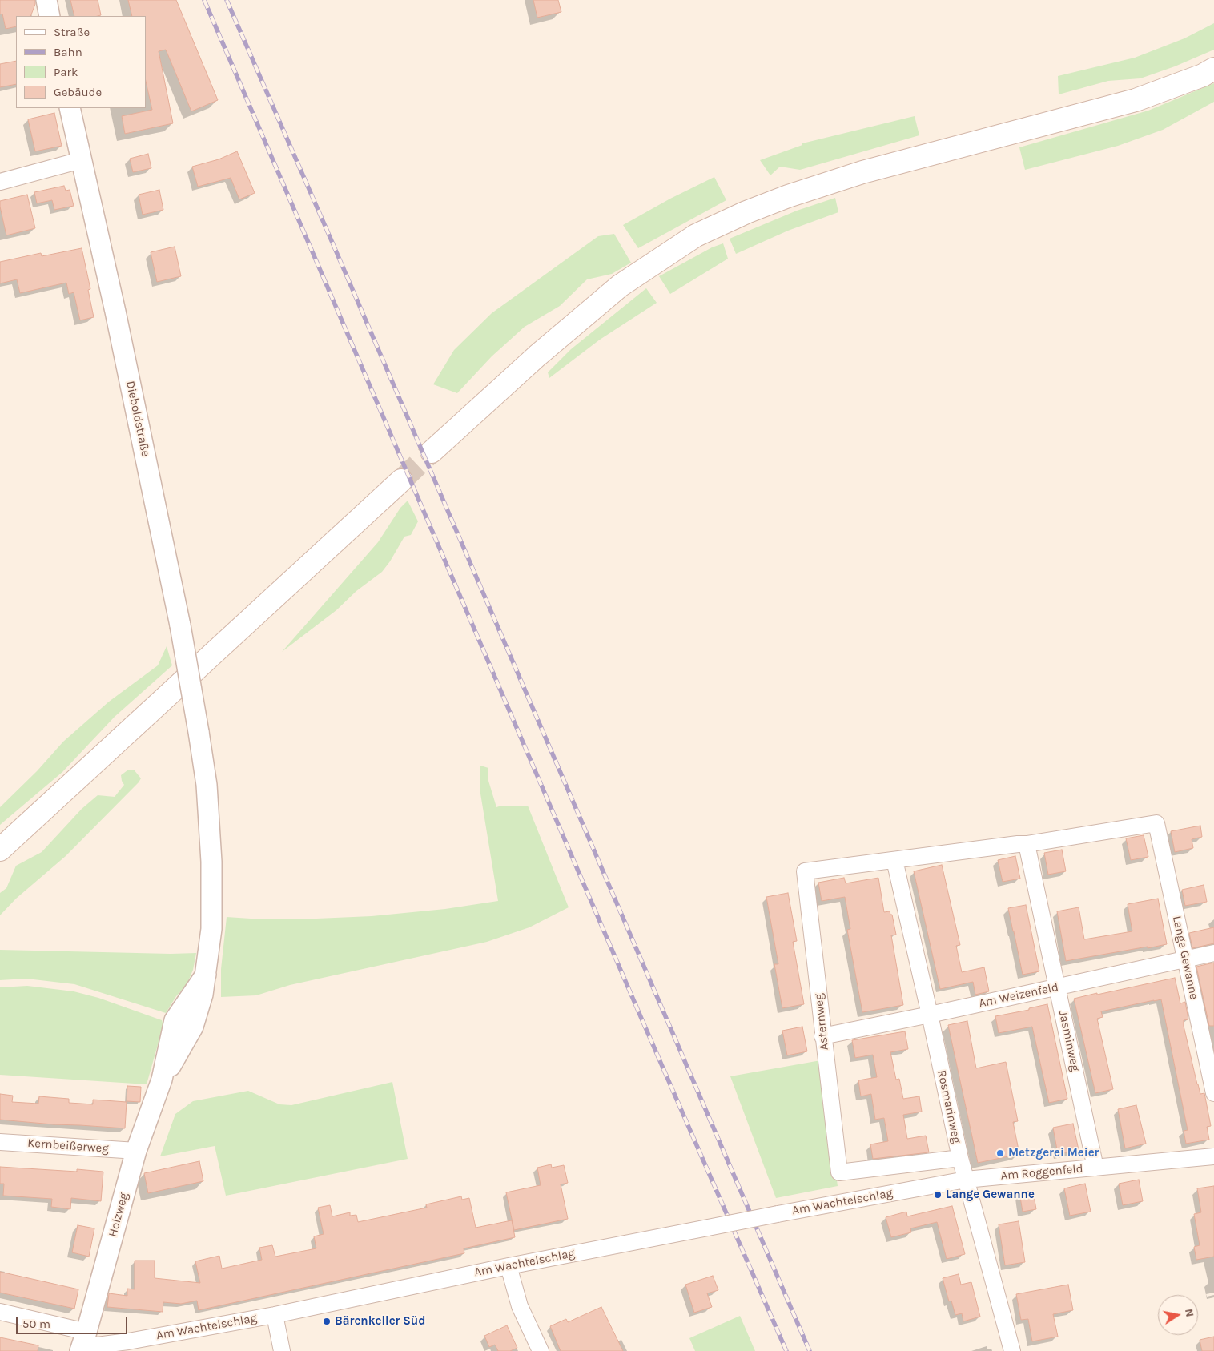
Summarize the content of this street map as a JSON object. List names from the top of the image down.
{
  "streets": {
    "street": [
      "Dieboldstraße",
      "Lange Gewanne",
      "Am Weizenfeld",
      "Asternweg",
      "Jasminweg",
      "Rosmarinweg",
      "Kernbeißerweg",
      "Am Roggenfeld",
      "Am Wachtelschlag",
      "Holzweg"
    ]
  },
  "crossings": [
    ["Dieboldstraße", "Holzweg"],
    ["Lange Gewanne", "Am Weizenfeld"],
    ["Lange Gewanne", "Jasminweg"],
    ["Am Weizenfeld", "Asternweg"],
    ["Am Weizenfeld", "Jasminweg"],
    ["Am Weizenfeld", "Rosmarinweg"],
    ["Asternweg", "Rosmarinweg"],
    ["Jasminweg", "Am Roggenfeld"],
    ["Rosmarinweg", "Am Roggenfeld"],
    ["Rosmarinweg", "Am Wachtelschlag"],
    ["Kernbeißerweg", "Holzweg"],
    ["Am Roggenfeld", "Am Wachtelschlag"],
    ["Am Wachtelschlag", "Holzweg"]
  ],
  "places": ["Metzgerei Meier", "Lange Gewanne", "Bärenkeller Süd"],
  "legend": [
    "Straße",
    "Bahn",
    "Park",
    "Gebäude"
  ],
  "scale_bar": "50 m",
  "north": "right"
}
